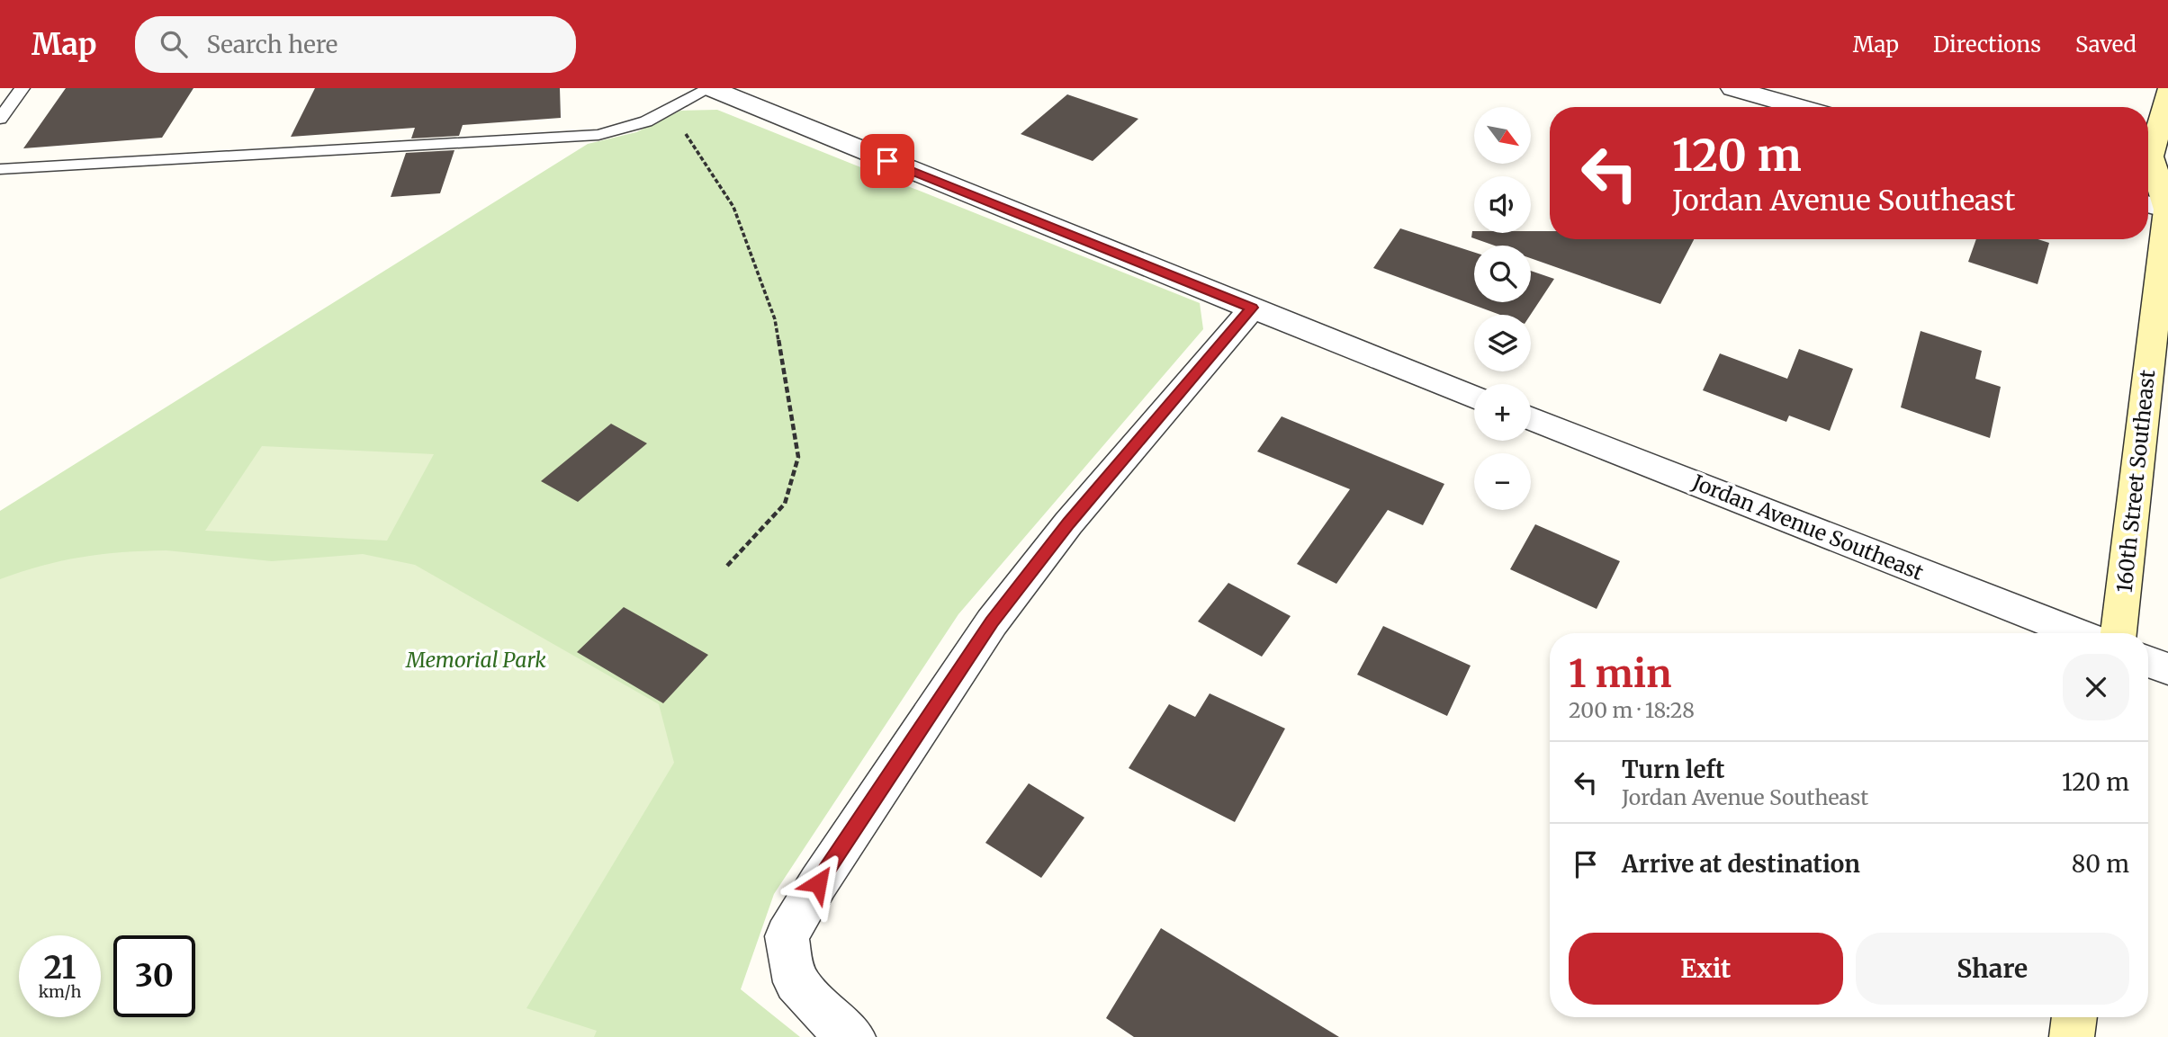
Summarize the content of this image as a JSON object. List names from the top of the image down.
{
  "streets": {
    "street": ["160th Street Southeast", "Jordan Avenue Southeast"]
  },
  "parks": ["Memorial Park"],
  "north": "bottom right",
  "page": {
    "header": "Map",
    "search": "Search here",
    "nav": ["Map", "Directions", "Saved"],
    "map_buttons": ["+", "−"],
    "turn": ["120 m", "Jordan Avenue Southeast"],
    "heading": ["1 min", "200 m · 18:28"],
    "list": [
      {
        "name": "Turn left",
        "note": "Jordan Avenue Southeast",
        "value": "120 m"
      },
      {
        "name": "Arrive at destination",
        "value": "80 m"
      }
    ],
    "buttons": ["Exit", "Share"],
    "speed": "21 km/h",
    "limit": "30"
  }
}
